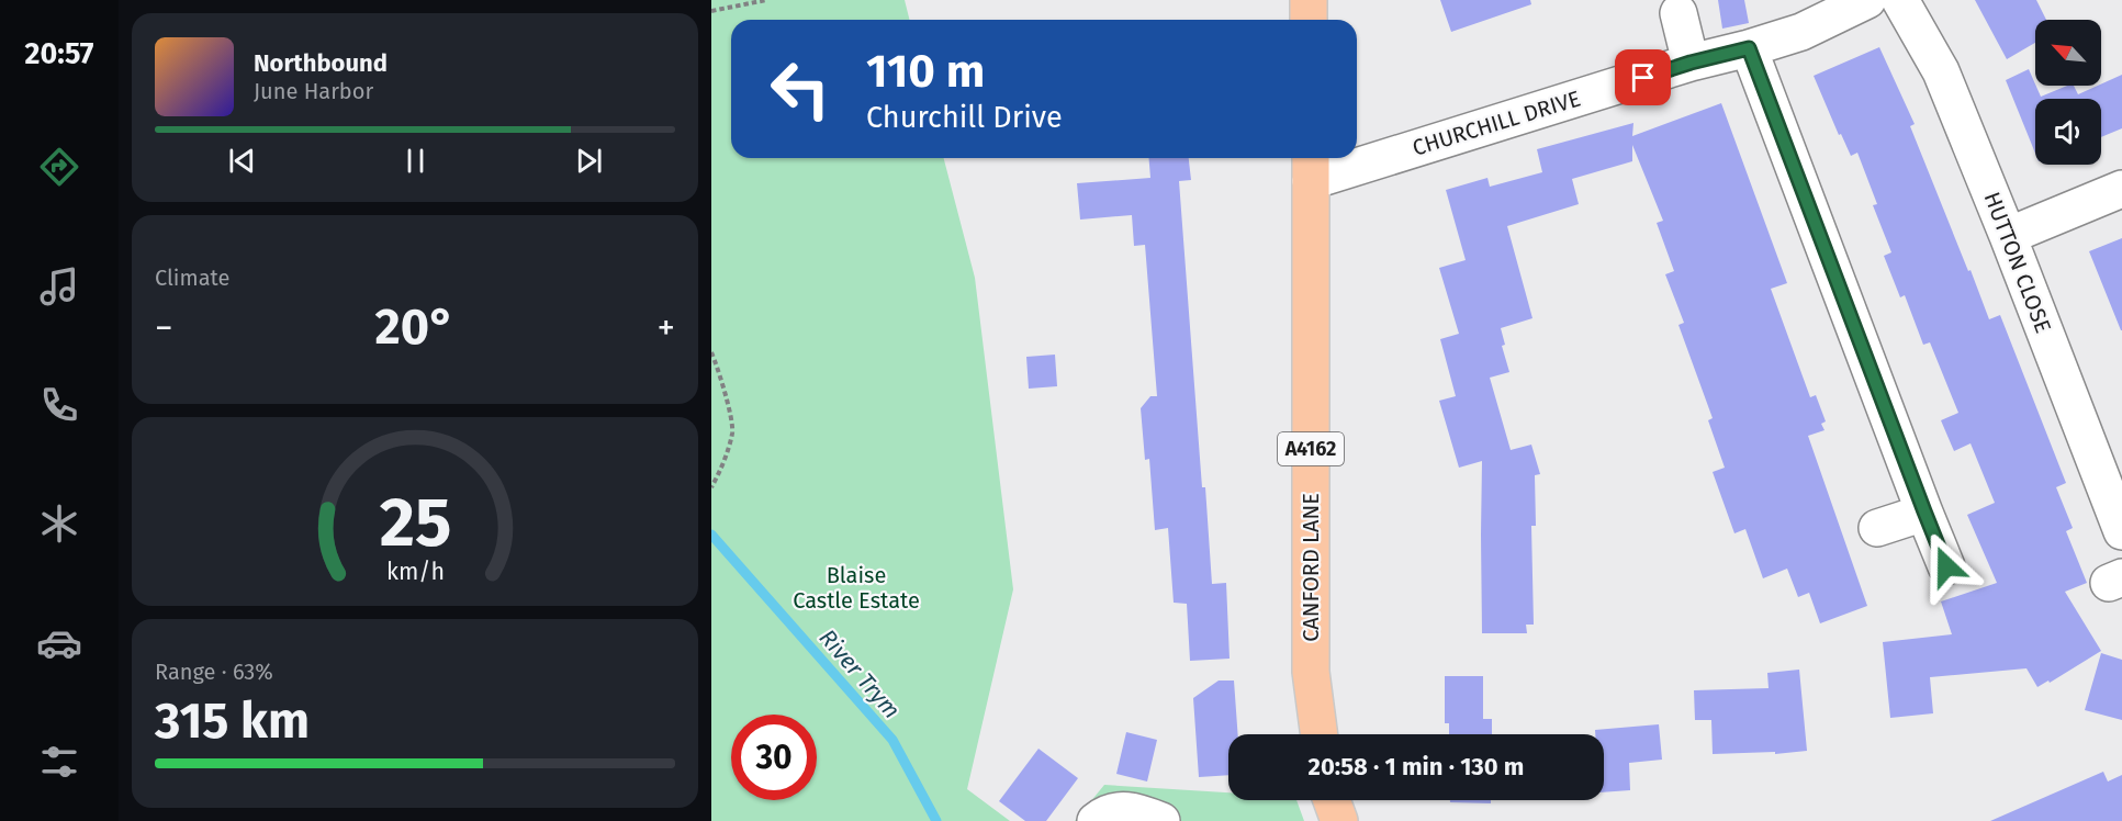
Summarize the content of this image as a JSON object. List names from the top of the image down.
{
  "streets": {
    "main road": ["A4162", "CANFORD LANE"],
    "street": ["CHURCHILL DRIVE", "HUTTON CLOSE"]
  },
  "crossings": [
    ["CHURCHILL DRIVE", "CANFORD LANE"]
  ],
  "water": ["River Trym"],
  "parks": ["Blaise Castle Estate"],
  "north": "top left",
  "page": {
    "tabs": "20:57",
    "turn": ["110 m", "Churchill Drive"],
    "song": ["Northbound", "June Harbor"],
    "tile": [
      "Climate",
      ["Range · 63%", "315 km"]
    ],
    "heat": ["−", "20°", "+"],
    "limit": "30",
    "trip": "20:58 · 1 min · 130 m",
    "gauge": ["25", "km/h"]
  }
}
